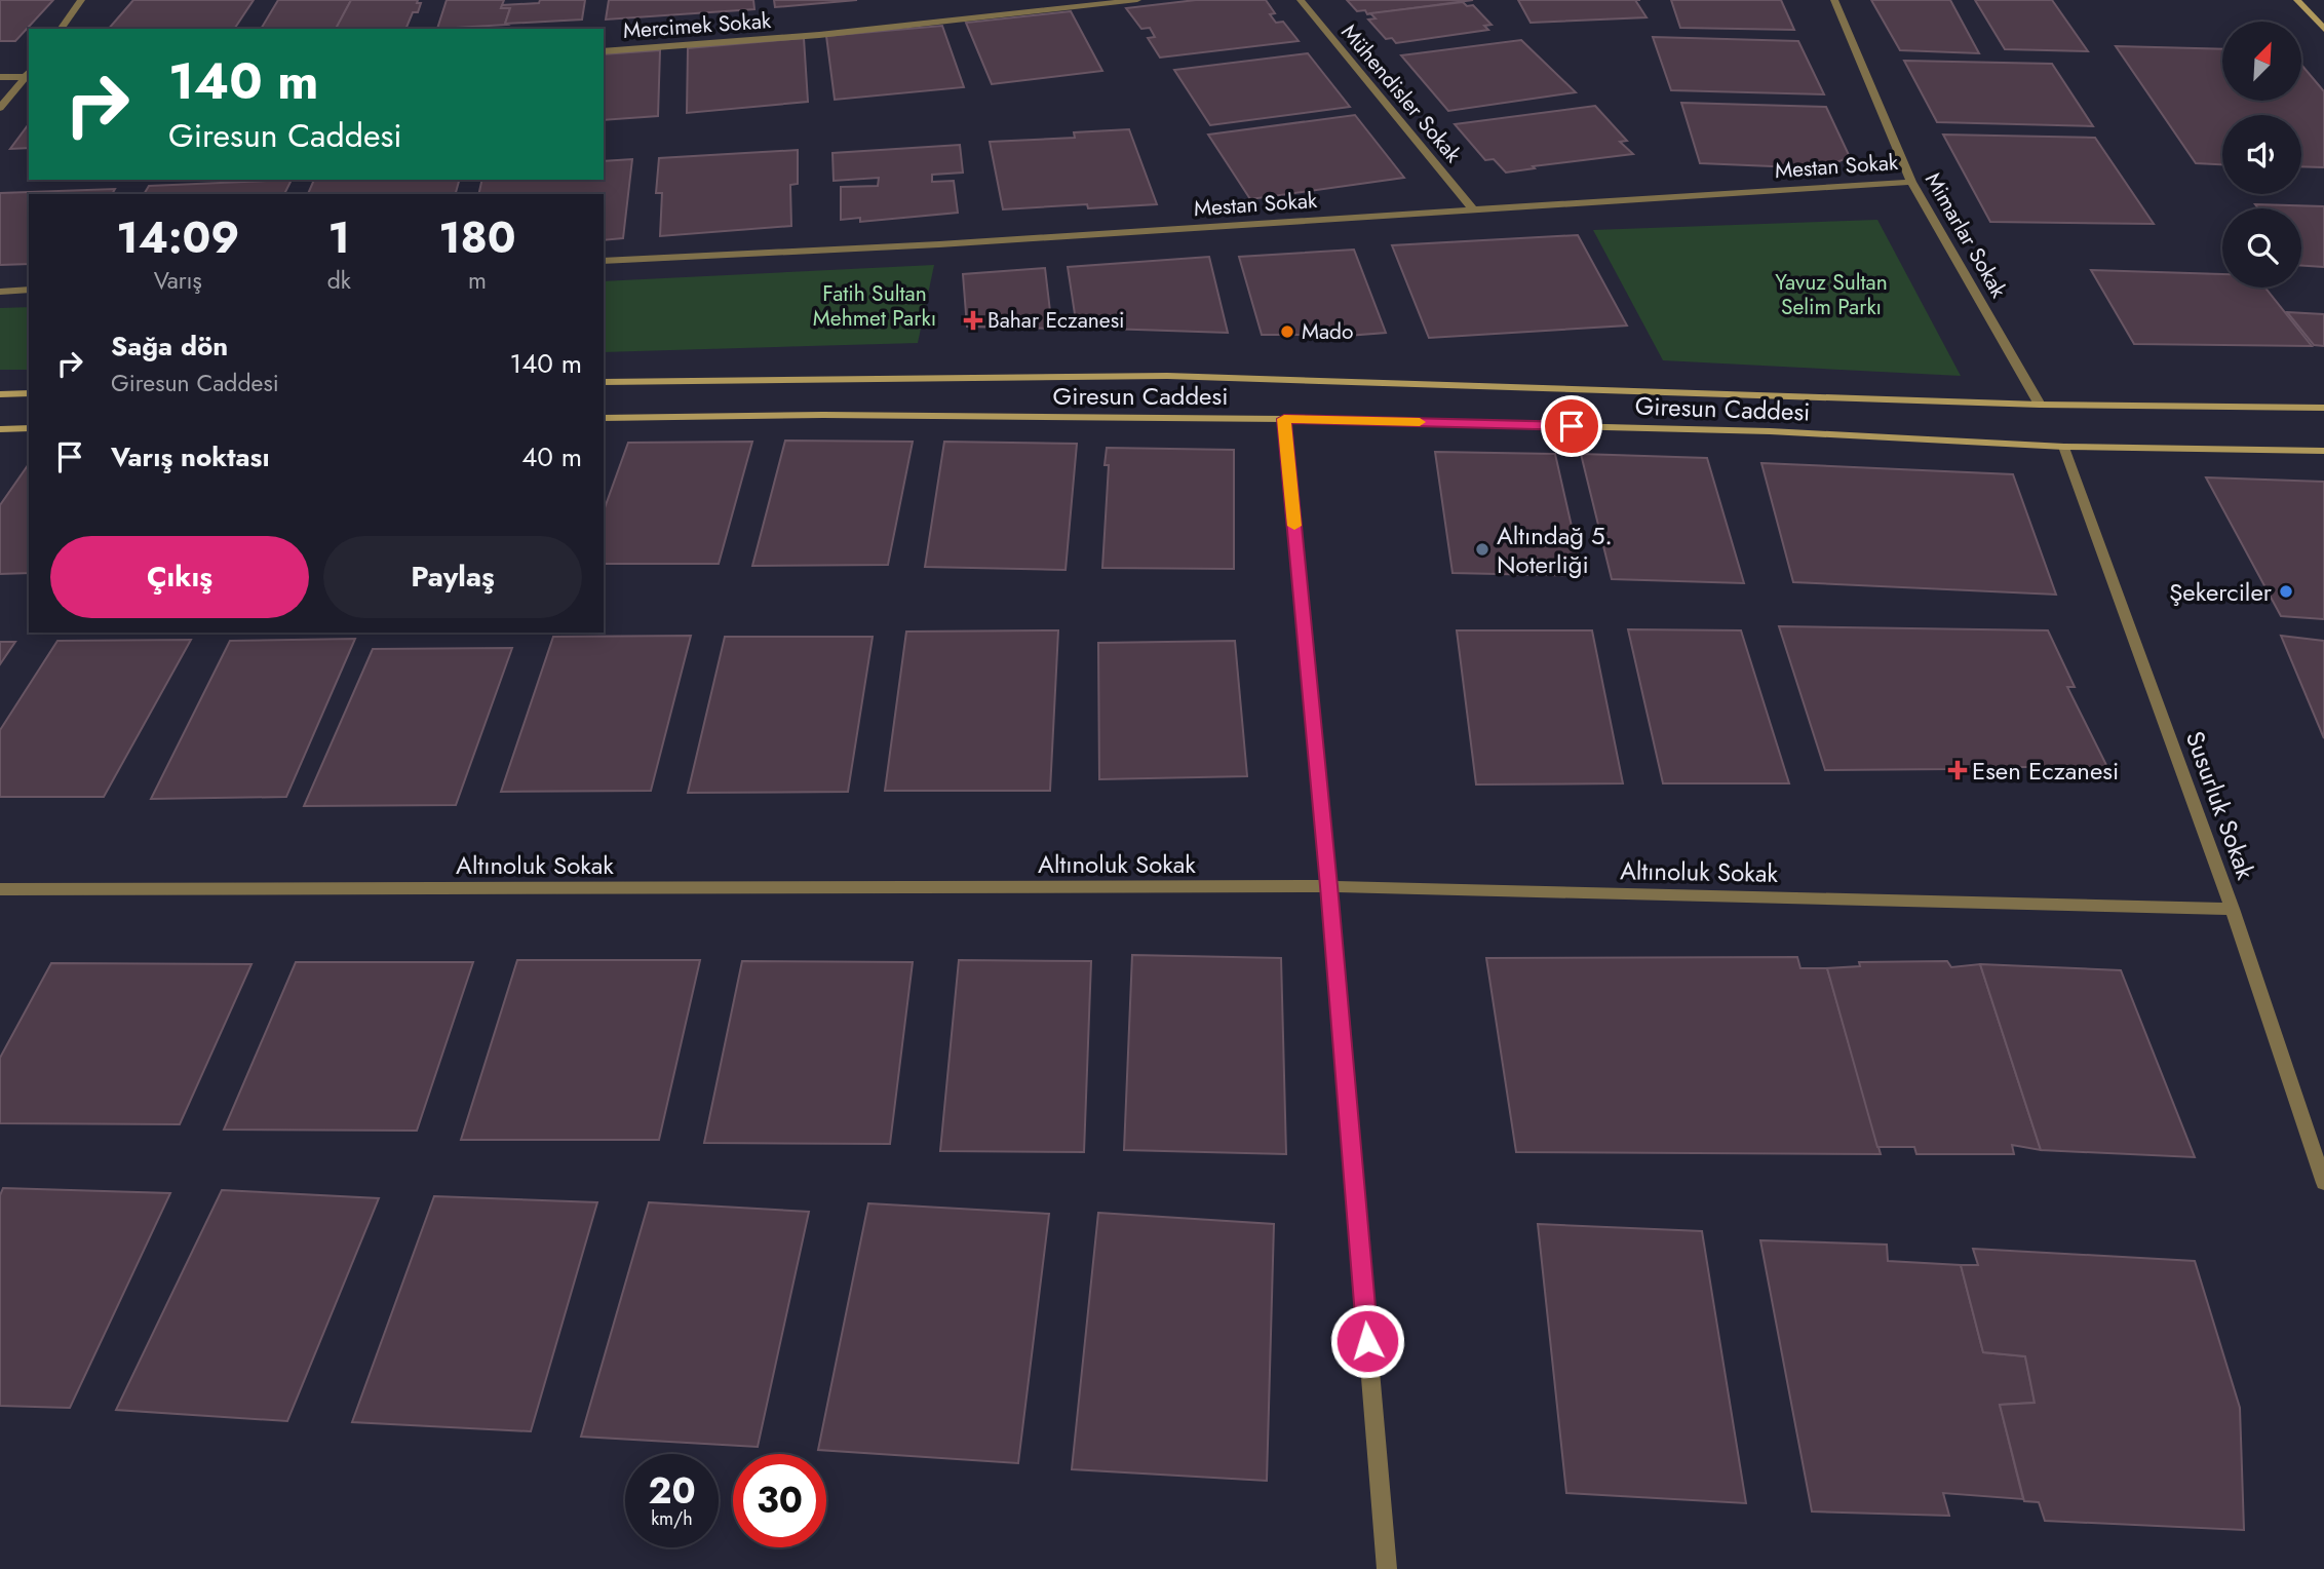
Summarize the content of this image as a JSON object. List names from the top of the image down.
{
  "streets": {
    "main road": ["Giresun Caddesi"],
    "street": [
      "Mercimek Sokak",
      "Mühendisler Sokak",
      "Mestan Sokak",
      "Mimarlar Sokak",
      "Susurluk Sokak",
      "Altınoluk Sokak"
    ]
  },
  "crossings": [
    ["Mühendisler Sokak", "Mestan Sokak"],
    ["Mestan Sokak", "Mimarlar Sokak"],
    ["Mimarlar Sokak", "Giresun Caddesi"],
    ["Giresun Caddesi", "Susurluk Sokak"],
    ["Susurluk Sokak", "Altınoluk Sokak"]
  ],
  "parks": ["Yavuz Sultan Selim Parkı", "Fatih Sultan Mehmet Parkı"],
  "places": {
    "health": ["Bahar Eczanesi", "Esen Eczanesi"],
    "other": ["Mado", "Altındağ 5. Noterliği", "Şekerciler"]
  },
  "north": "top right",
  "page": {
    "turn": ["140 m", "Giresun Caddesi"],
    "eta": [
      "14:09",
      "Varış",
      "1",
      "dk",
      "180",
      "m"
    ],
    "list": [
      {
        "name": "Sağa dön",
        "note": "Giresun Caddesi",
        "value": "140 m"
      },
      {
        "name": "Varış noktası",
        "value": "40 m"
      }
    ],
    "buttons": ["Çıkış", "Paylaş"],
    "speed": "20 km/h",
    "limit": "30"
  }
}
